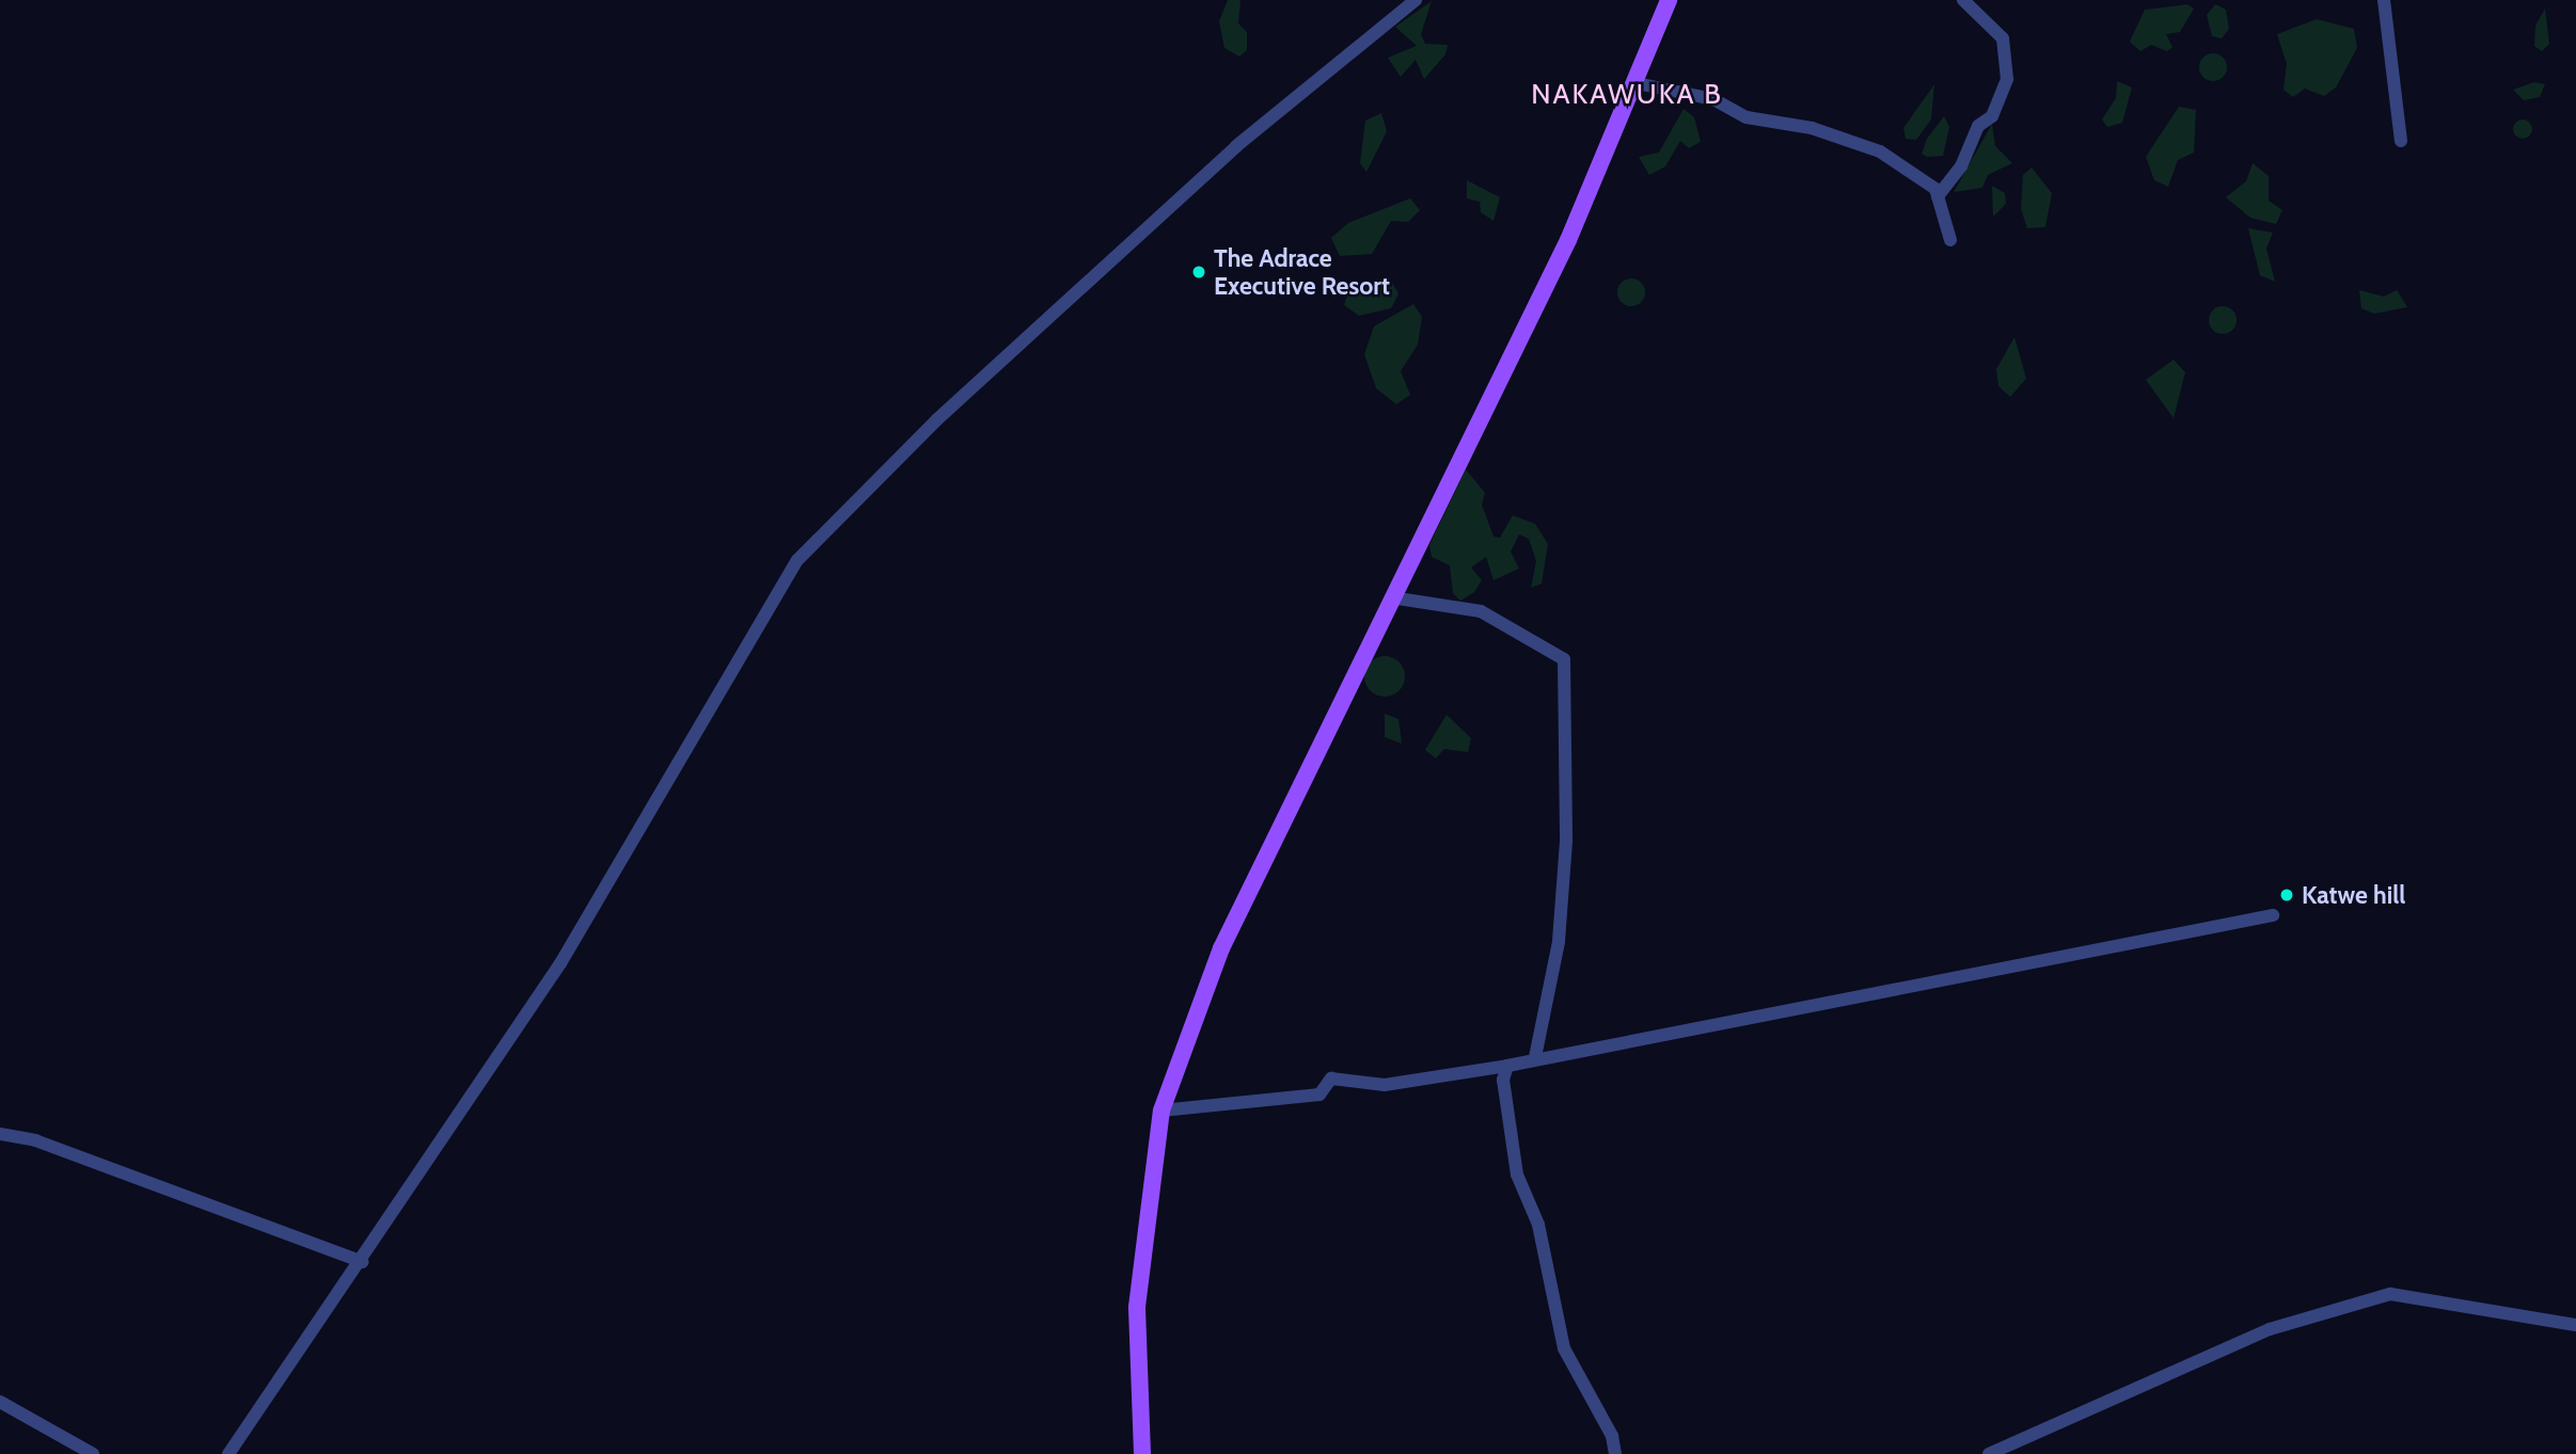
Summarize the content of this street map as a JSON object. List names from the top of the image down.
{
  "districts": ["NAKAWUKA B"],
  "places": ["The Adrace Executive Resort", "Katwe hill"]
}
